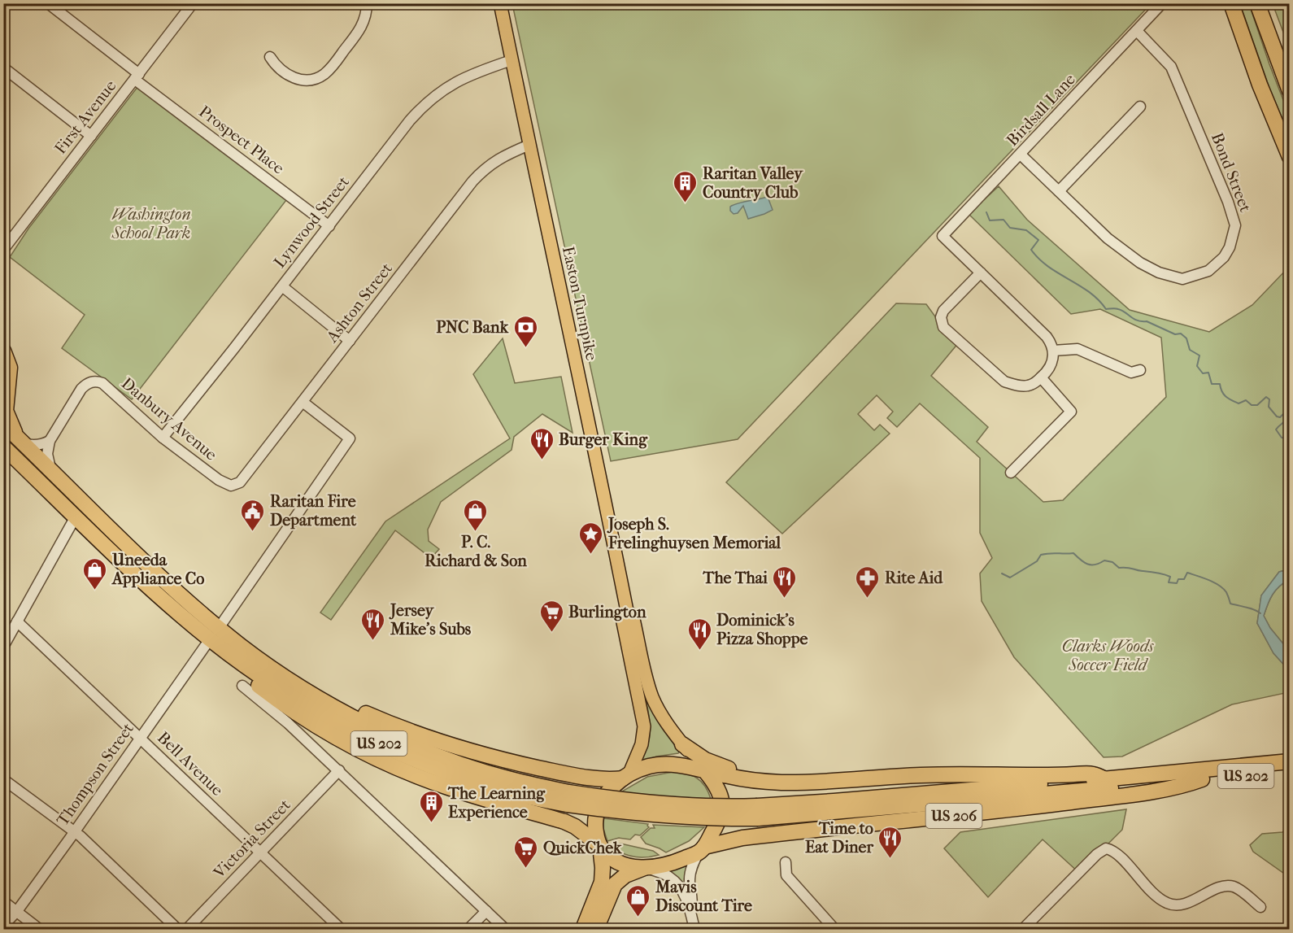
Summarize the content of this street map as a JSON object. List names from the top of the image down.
{
  "streets": {
    "highway": ["US 202", "US 206"],
    "main road": ["Easton Turnpike"],
    "street": [
      "Birdsall Lane",
      "First Avenue",
      "Prospect Place",
      "Bond Street",
      "Lynwood Street",
      "Ashton Street",
      "Danbury Avenue",
      "Bell Avenue",
      "Thompson Street",
      "Victoria Street"
    ]
  },
  "crossings": [
    ["Birdsall Lane", "Bond Street"],
    ["First Avenue", "Prospect Place"],
    ["Prospect Place", "Lynwood Street"],
    ["Lynwood Street", "Easton Turnpike"],
    ["Lynwood Street", "Danbury Avenue"],
    ["Ashton Street", "Easton Turnpike"],
    ["Ashton Street", "Danbury Avenue"],
    ["Ashton Street", "Thompson Street"],
    ["Easton Turnpike", "US 206"],
    ["US 202", "Thompson Street"],
    ["US 202", "US 206"],
    ["Bell Avenue", "Thompson Street"],
    ["Bell Avenue", "Victoria Street"]
  ],
  "parks": ["Washington School Park", "Clarks Woods Soccer Field"],
  "places": {
    "building": ["Raritan Valley Country Club", "The Learning Experience"],
    "bank": ["PNC Bank"],
    "restaurant": [
      "Burger King",
      "The Thai",
      "Jersey Mike's Subs",
      "Dominick's Pizza Shoppe",
      "Time to Eat Diner"
    ],
    "public building": ["Raritan Fire Department"],
    "shop": ["P. C. Richard & Son", "Uneeda Appliance Co", "Mavis Discount Tire"],
    "place": ["Joseph S. Frelinghuysen Memorial"],
    "pharmacy": ["Rite Aid"],
    "supermarket": ["Burlington", "QuickChek"]
  }
}
